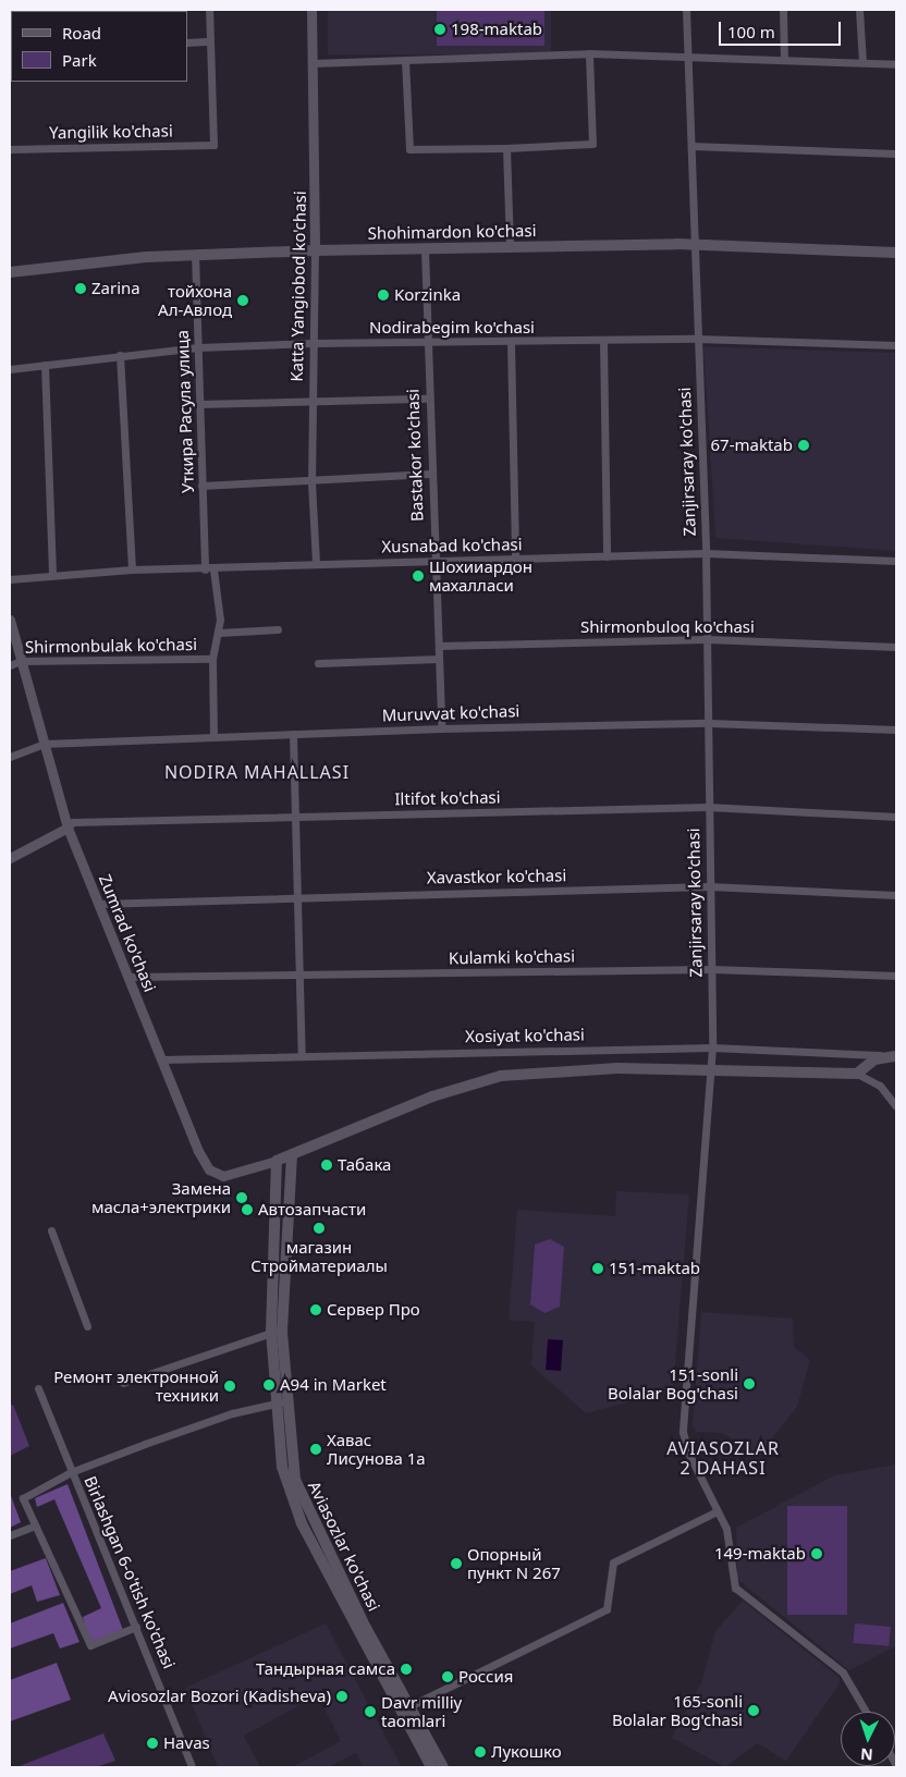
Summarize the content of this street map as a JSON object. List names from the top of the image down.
{
  "streets": {
    "main road": [
      "Shohimardon ko'chasi",
      "Zumrad ko'chasi",
      "Xosiyat ko'chasi",
      "Aviasozlar ko'chasi"
    ],
    "street": [
      "Yangilik ko'chasi",
      "Katta Yangiobod ko'chasi",
      "Nodirabegim ko'chasi",
      "Уткира Расула улица",
      "Bastakor ko'chasi",
      "Zanjirsaray ko'chasi",
      "Xusnabad ko'chasi",
      "Shirmonbuloq ko'chasi",
      "Shirmonbulak ko'chasi",
      "Muruvvat ko'chasi",
      "Iltifot ko'chasi",
      "Xavastkor ko'chasi",
      "Kulamki ko'chasi",
      "Birlashgan 6-o'tish ko'chasi"
    ]
  },
  "crossings": [
    ["Shohimardon ko'chasi", "Katta Yangiobod ko'chasi"],
    ["Shohimardon ko'chasi", "Уткира Расула улица"],
    ["Shohimardon ko'chasi", "Bastakor ko'chasi"],
    ["Shohimardon ko'chasi", "Zanjirsaray ko'chasi"],
    ["Katta Yangiobod ko'chasi", "Nodirabegim ko'chasi"],
    ["Katta Yangiobod ko'chasi", "Xusnabad ko'chasi"],
    ["Nodirabegim ko'chasi", "Уткира Расула улица"],
    ["Nodirabegim ko'chasi", "Bastakor ko'chasi"],
    ["Nodirabegim ko'chasi", "Zanjirsaray ko'chasi"],
    ["Уткира Расула улица", "Xusnabad ko'chasi"],
    ["Уткира Расула улица", "Shirmonbulak ko'chasi"],
    ["Уткира Расула улица", "Muruvvat ko'chasi"],
    ["Bastakor ko'chasi", "Xusnabad ko'chasi"],
    ["Bastakor ko'chasi", "Shirmonbuloq ko'chasi"],
    ["Bastakor ko'chasi", "Muruvvat ko'chasi"],
    ["Zanjirsaray ko'chasi", "Xusnabad ko'chasi"],
    ["Zanjirsaray ko'chasi", "Shirmonbuloq ko'chasi"],
    ["Zanjirsaray ko'chasi", "Muruvvat ko'chasi"],
    ["Zanjirsaray ko'chasi", "Iltifot ko'chasi"],
    ["Zanjirsaray ko'chasi", "Xavastkor ko'chasi"],
    ["Zanjirsaray ko'chasi", "Kulamki ko'chasi"],
    ["Zanjirsaray ko'chasi", "Xosiyat ko'chasi"],
    ["Shirmonbulak ko'chasi", "Zumrad ko'chasi"],
    ["Muruvvat ko'chasi", "Zumrad ko'chasi"],
    ["Iltifot ko'chasi", "Zumrad ko'chasi"],
    ["Xavastkor ko'chasi", "Zumrad ko'chasi"],
    ["Zumrad ko'chasi", "Kulamki ko'chasi"],
    ["Zumrad ko'chasi", "Xosiyat ko'chasi"],
    ["Zumrad ko'chasi", "Aviasozlar ko'chasi"]
  ],
  "districts": ["NODIRA MAHALLASI", "AVIASOZLAR 2 DAHASI"],
  "places": [
    "198-maktab",
    "Zarina",
    "Korzinka",
    "тойхона Ал-Авлод",
    "67-maktab",
    "Шохииардон махалласи",
    "Табака",
    "Замена масла+электрики",
    "Автозапчасти",
    "магазин Стройматериалы",
    "151-maktab",
    "Сервер Про",
    "151-sonli Bolalar Bog'chasi",
    "A94 in Market",
    "Ремонт электронной техники",
    "Хавас Лисунова 1а",
    "149-maktab",
    "Опорный пункт N 267",
    "Тандырная самса",
    "Россия",
    "Aviosozlar Bozori (Kadisheva)",
    "165-sonli Bolalar Bog'chasi",
    "Davr milliy taomlari",
    "Havas",
    "Лукошко"
  ],
  "legend": ["Road", "Park"],
  "scale_bar": "100 m",
  "north": "bottom"
}
